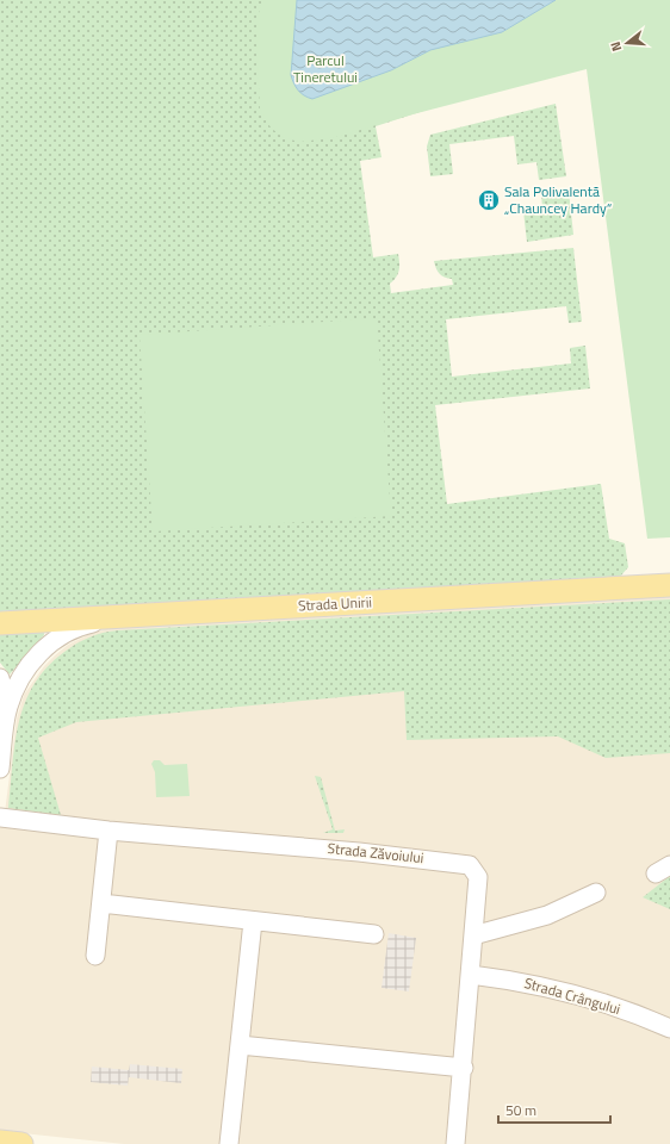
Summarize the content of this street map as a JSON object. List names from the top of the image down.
{
  "streets": {
    "main road": ["Strada Unirii"],
    "street": ["Strada Zăvoiului", "Strada Crângului"]
  },
  "crossings": [
    ["Strada Zăvoiului", "Strada Crângului"]
  ],
  "parks": ["Parcul Tineretului"],
  "places": {
    "building": ["Sala Polivalentă „Chauncey Hardy“"]
  },
  "scale_bar": "50 m",
  "north": "left"
}
